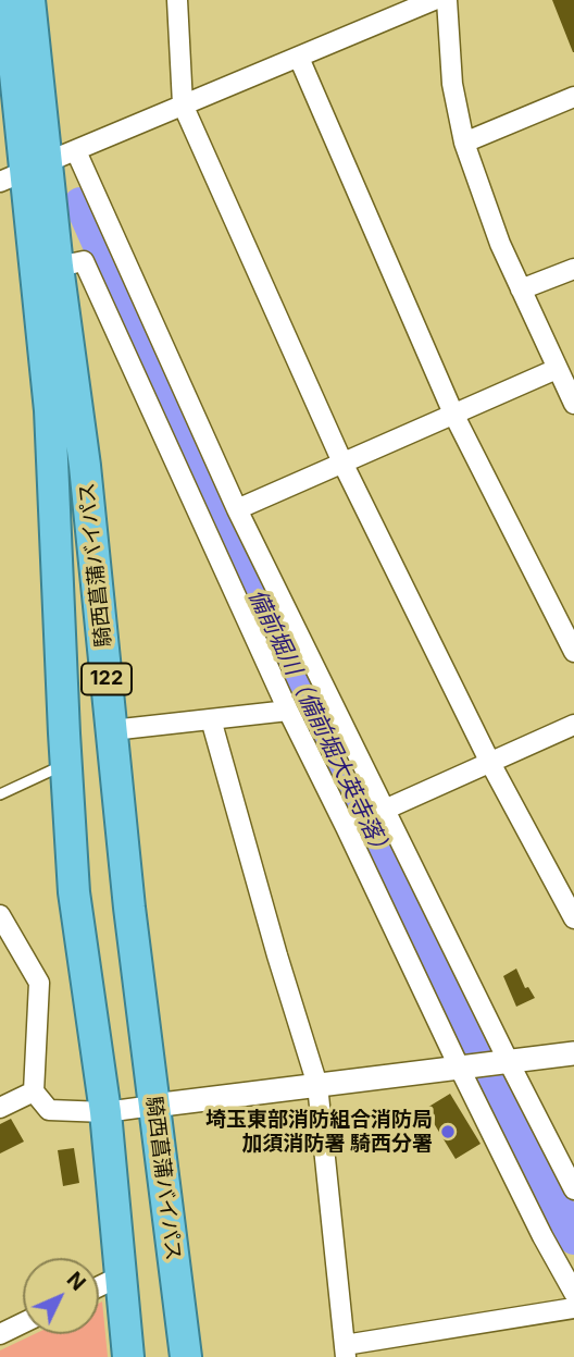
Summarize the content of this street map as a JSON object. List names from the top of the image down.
{
  "streets": {
    "highway": ["騎西菖蒲バイパス", "122"]
  },
  "water": ["備前堀川（備前堀大英寺落）"],
  "places": ["埼玉東部消防組合消防局 加須消防署 騎西分署"],
  "north": "top right"
}
